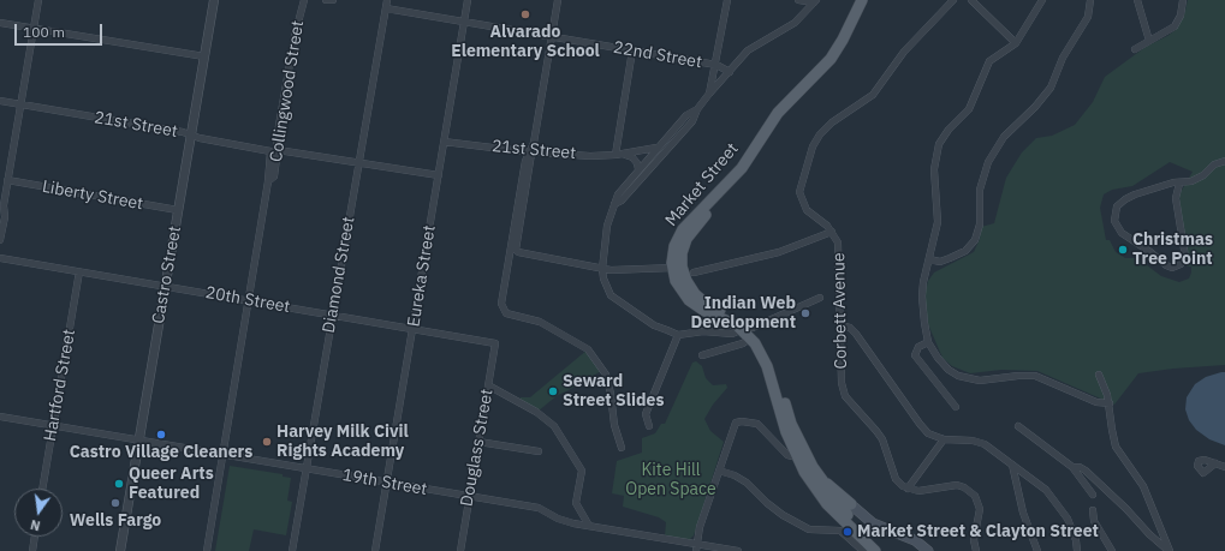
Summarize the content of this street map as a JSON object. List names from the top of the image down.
{
  "streets": {
    "main road": ["Market Street"],
    "street": [
      "22nd Street",
      "Collingwood Street",
      "21st Street",
      "Liberty Street",
      "Castro Street",
      "Diamond Street",
      "Eureka Street",
      "20th Street",
      "Corbett Avenue",
      "Hartford Street",
      "Douglass Street",
      "19th Street"
    ]
  },
  "crossings": [
    ["22nd Street", "Diamond Street"],
    ["22nd Street", "Eureka Street"],
    ["Collingwood Street", "21st Street"],
    ["Collingwood Street", "20th Street"],
    ["Collingwood Street", "19th Street"],
    ["21st Street", "Castro Street"],
    ["21st Street", "Diamond Street"],
    ["21st Street", "Eureka Street"],
    ["Liberty Street", "Castro Street"],
    ["Castro Street", "20th Street"],
    ["Castro Street", "19th Street"],
    ["Diamond Street", "20th Street"],
    ["Diamond Street", "19th Street"],
    ["Eureka Street", "20th Street"],
    ["Eureka Street", "19th Street"],
    ["20th Street", "Hartford Street"],
    ["20th Street", "Douglass Street"],
    ["Hartford Street", "19th Street"],
    ["Douglass Street", "19th Street"]
  ],
  "parks": ["Kite Hill Open Space"],
  "places": [
    "Alvarado Elementary School",
    "Christmas Tree Point",
    "Indian Web Development",
    "Seward Street Slides",
    "Castro Village Cleaners",
    "Harvey Milk Civil Rights Academy",
    "Queer Arts Featured",
    "Wells Fargo",
    "Market Street & Clayton Street"
  ],
  "scale_bar": "100 m",
  "north": "bottom"
}
